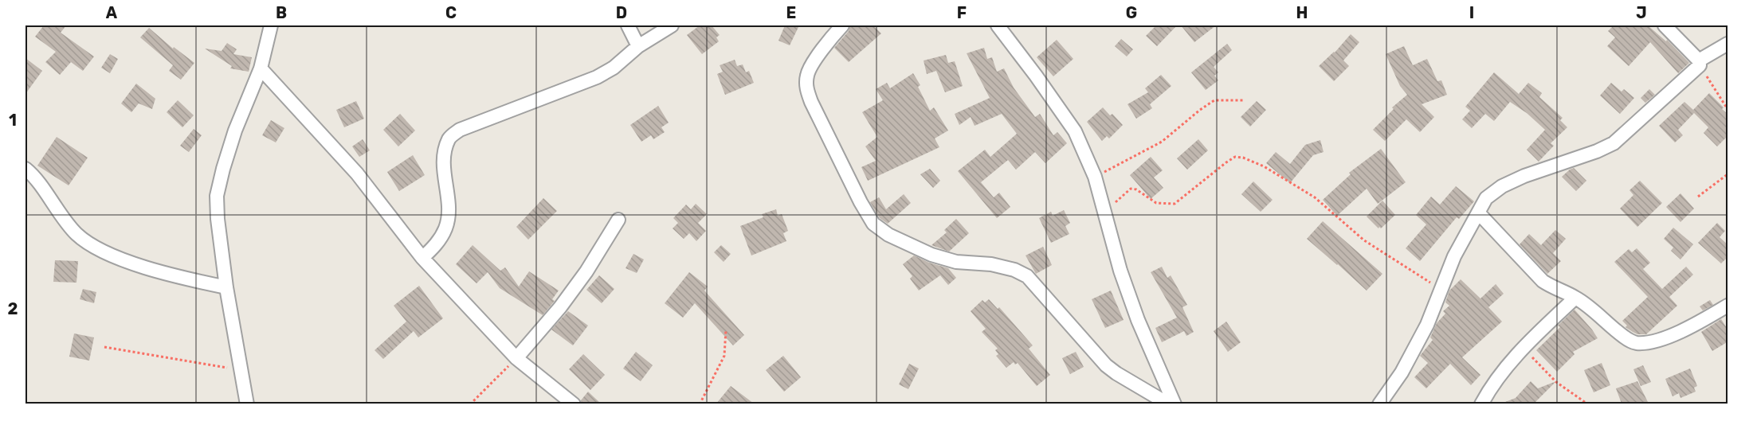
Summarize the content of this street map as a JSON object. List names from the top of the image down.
{
  "grid": {
    "columns": [
      "A",
      "B",
      "C",
      "D",
      "E",
      "F",
      "G",
      "H",
      "I",
      "J"
    ],
    "rows": ["1", "2"]
  }
}
